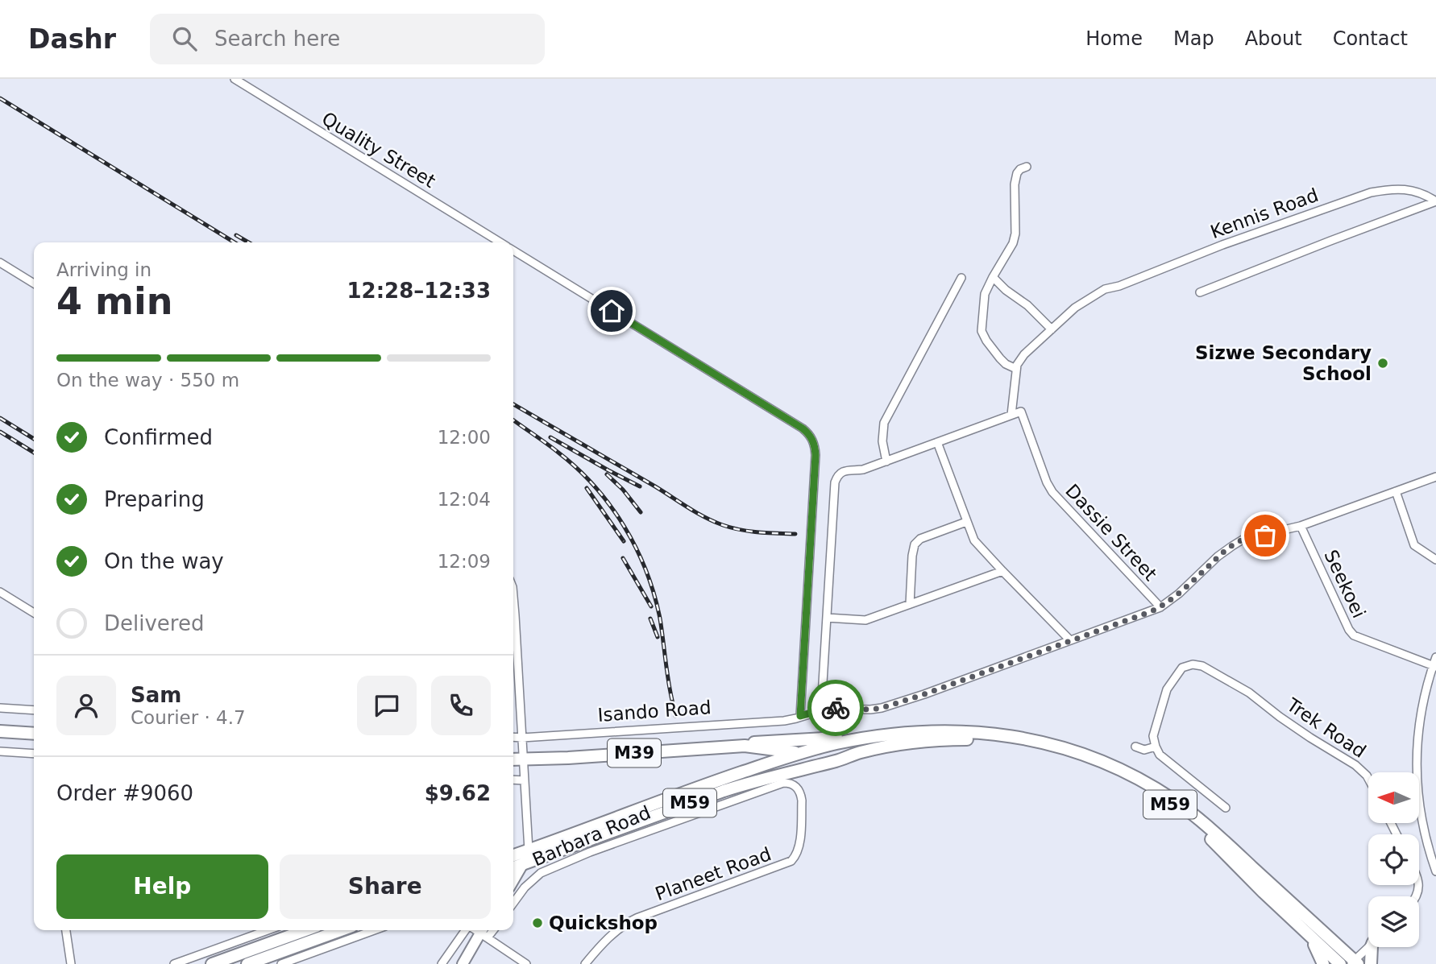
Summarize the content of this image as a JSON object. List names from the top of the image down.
{
  "streets": {
    "main road": ["M39", "M59"],
    "street": [
      "Quality Street",
      "Kennis Road",
      "Dassie Street",
      "Seekoei",
      "Isando Road",
      "Trek Road",
      "Barbara Road",
      "Planeet Road"
    ]
  },
  "crossings": [
    ["Quality Street", "Isando Road"],
    ["Dassie Street", "Isando Road"],
    ["Seekoei", "Isando Road"],
    ["M39", "M59"],
    ["Barbara Road", "Planeet Road"]
  ],
  "places": ["Sizwe Secondary School", "Quickshop"],
  "north": "left",
  "page": {
    "header": "Dashr",
    "search": "Search here",
    "nav": [
      "Home",
      "Map",
      "About",
      "Contact"
    ],
    "heading": ["4 min", "Arriving in", "12:28–12:33"],
    "panel": [
      "Sam",
      "Courier · 4.7",
      "Order #9060",
      "$9.62"
    ],
    "bar": "On the way · 550 m",
    "list": [
      ["Confirmed", "12:00"],
      ["Preparing", "12:04"],
      ["On the way", "12:09"],
      "Delivered"
    ],
    "buttons": ["Help", "Share"]
  }
}
